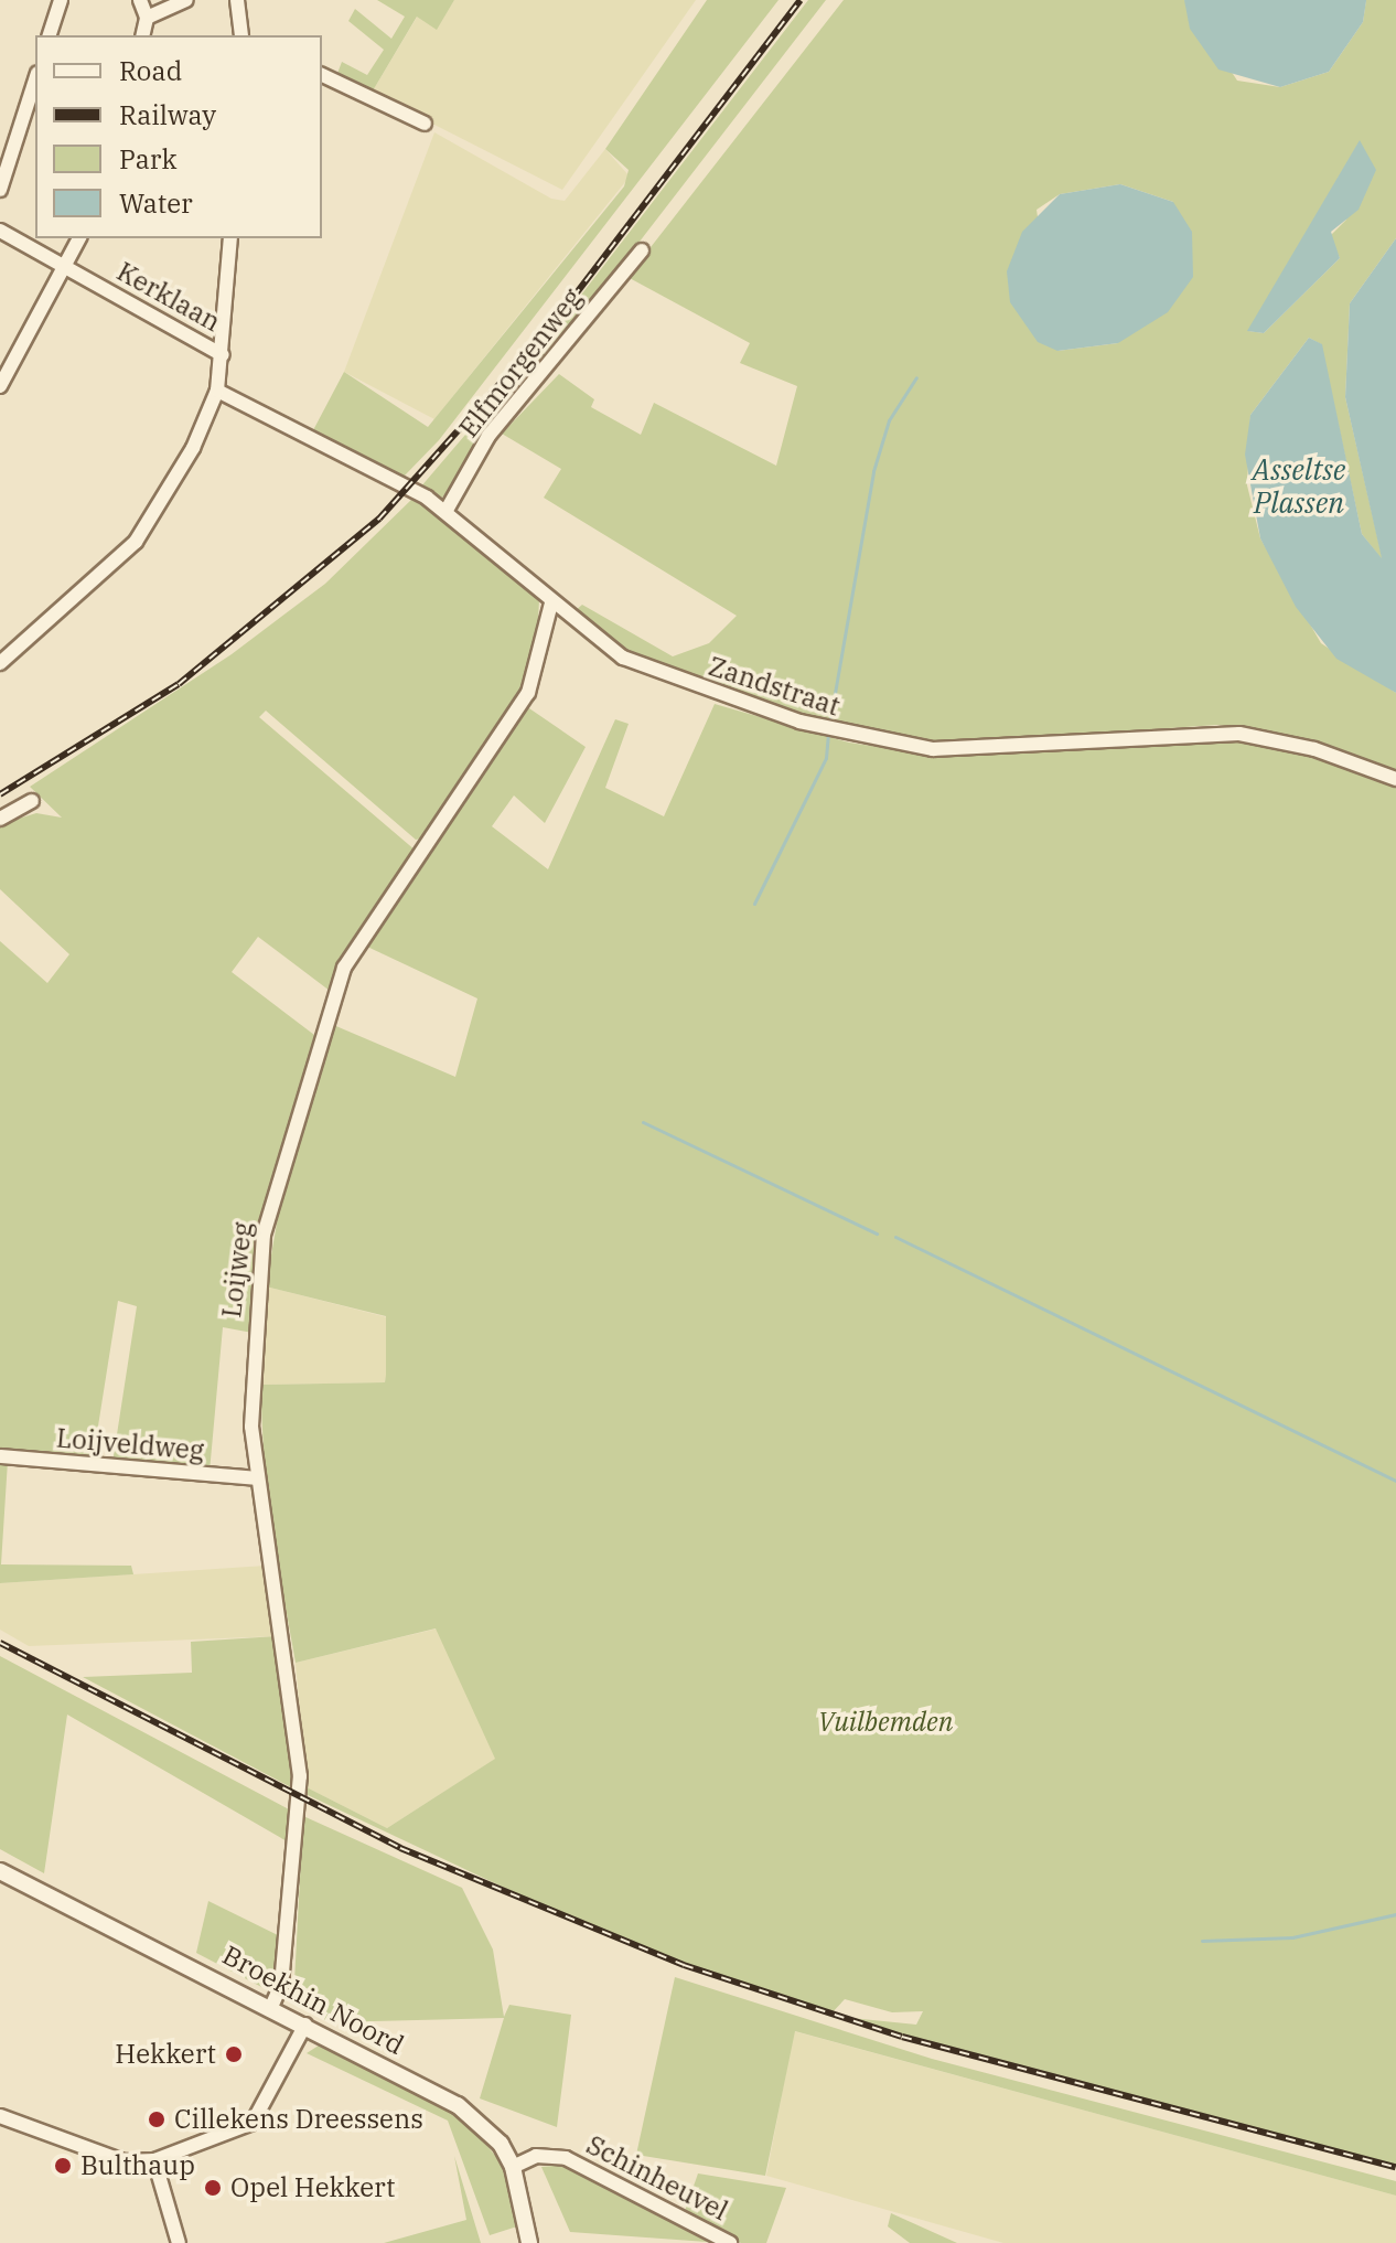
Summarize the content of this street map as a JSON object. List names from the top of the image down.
{
  "streets": {
    "street": [
      "Kerklaan",
      "Elfmorgenweg",
      "Zandstraat",
      "Loijweg",
      "Loijveldweg",
      "Broekhin Noord",
      "Schinheuvel"
    ]
  },
  "crossings": [
    ["Elfmorgenweg", "Zandstraat"],
    ["Zandstraat", "Loijweg"],
    ["Loijweg", "Loijveldweg"],
    ["Loijweg", "Broekhin Noord"],
    ["Broekhin Noord", "Schinheuvel"]
  ],
  "water": ["Asseltse Plassen"],
  "parks": ["Vuilbemden"],
  "places": [
    "Hekkert",
    "Cillekens Dreessens",
    "Bulthaup",
    "Opel Hekkert"
  ],
  "legend": [
    "Road",
    "Railway",
    "Park",
    "Water"
  ]
}
